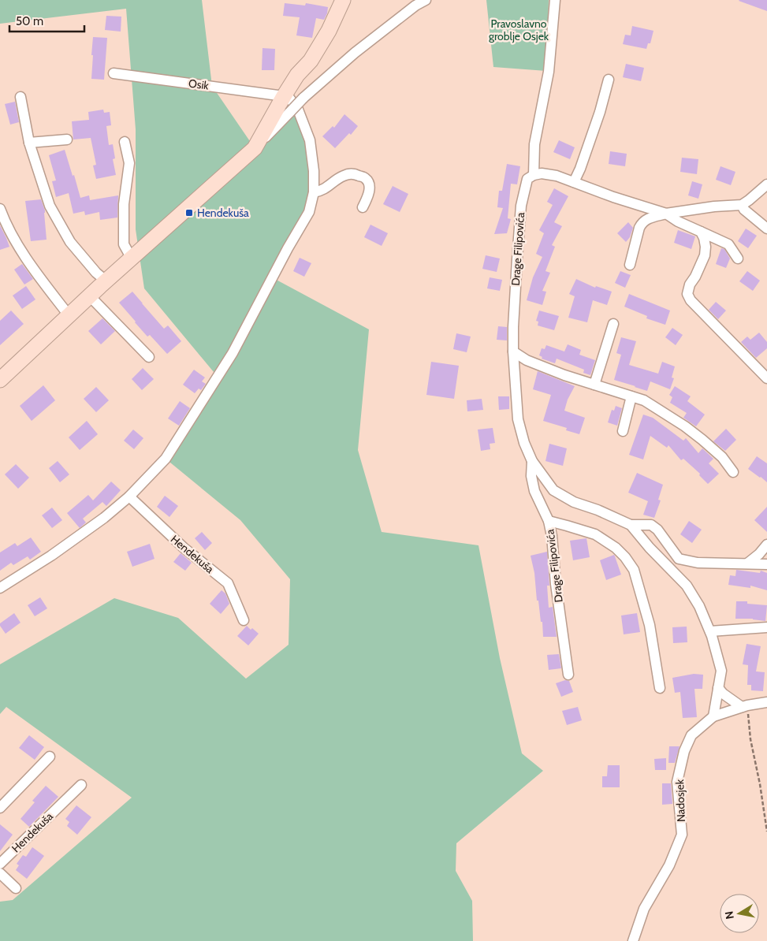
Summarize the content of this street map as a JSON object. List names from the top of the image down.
{
  "streets": {
    "street": [
      "Osik",
      "Drage Filipovića",
      "Hendekuša",
      "Nadosjek"
    ]
  },
  "crossings": [
    ["Drage Filipovića", "Nadosjek"]
  ],
  "parks": ["Pravoslavno groblje Osjek"],
  "places": {
    "transit": ["Hendekuša"]
  },
  "scale_bar": "50 m",
  "north": "left"
}
